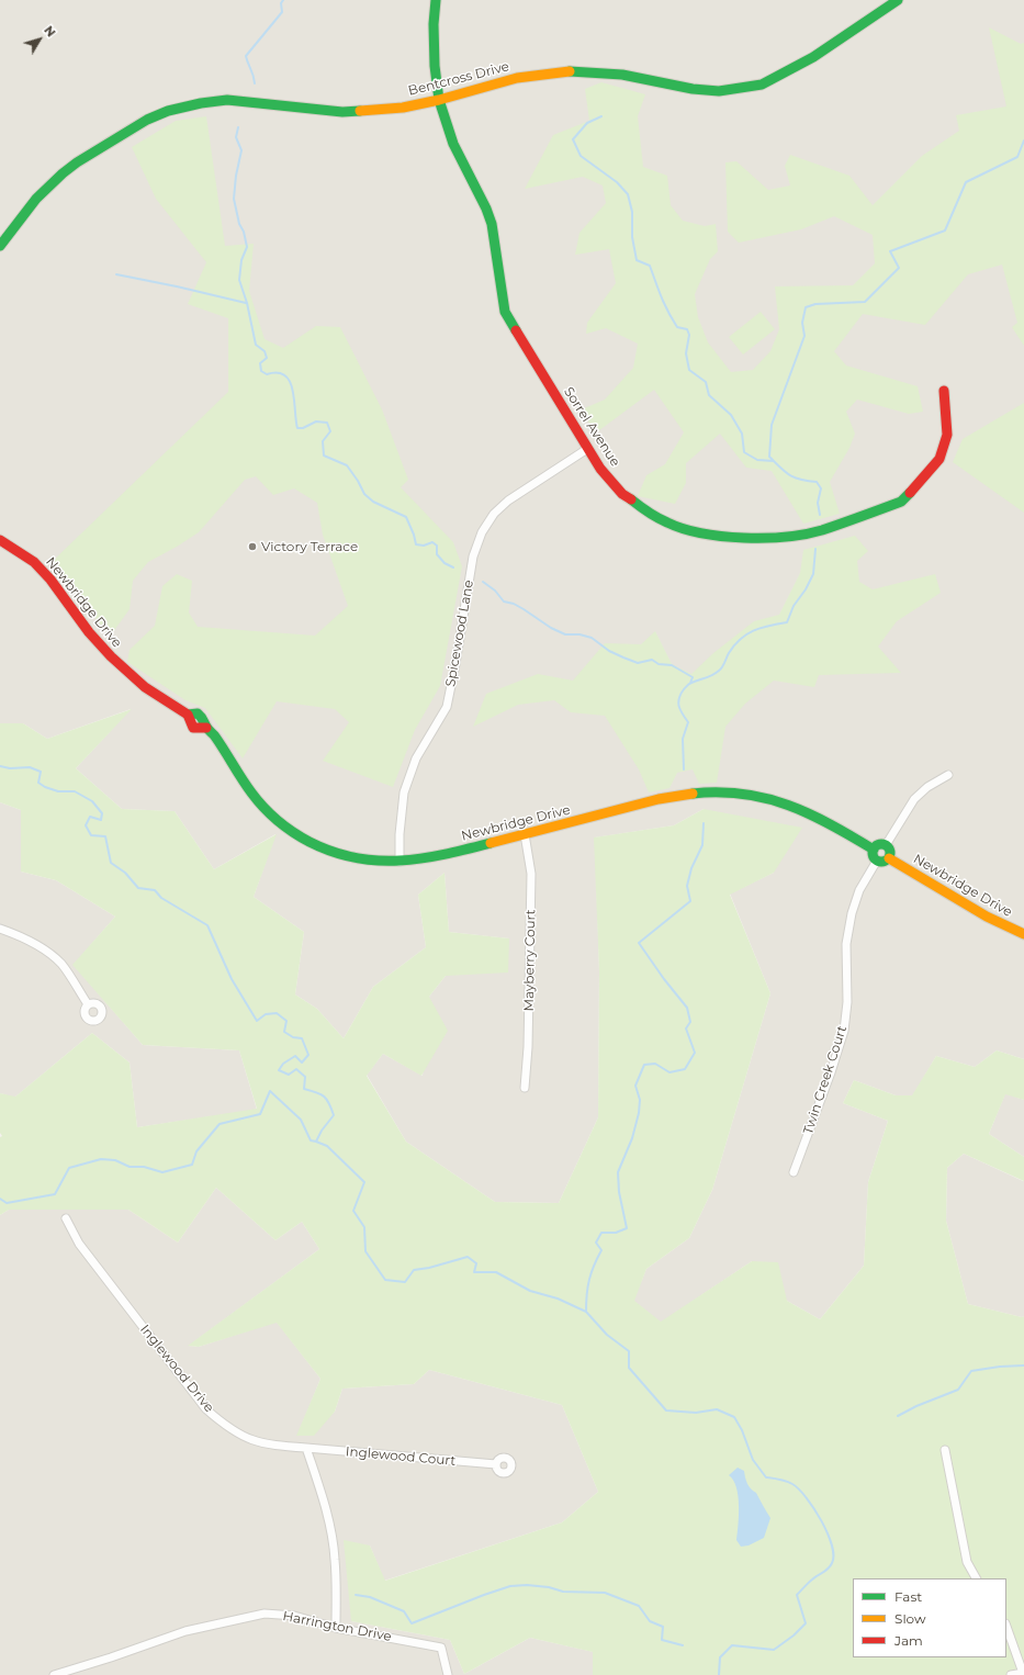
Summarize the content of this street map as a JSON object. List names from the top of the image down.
{
  "streets": {
    "street": [
      "Bentcross Drive",
      "Sorrel Avenue",
      "Newbridge Drive",
      "Spicewood Lane",
      "Mayberry Court",
      "Twin Creek Court",
      "Inglewood Drive",
      "Inglewood Court",
      "Harrington Drive"
    ]
  },
  "crossings": [
    ["Bentcross Drive", "Sorrel Avenue"],
    ["Sorrel Avenue", "Spicewood Lane"],
    ["Newbridge Drive", "Spicewood Lane"],
    ["Newbridge Drive", "Mayberry Court"],
    ["Newbridge Drive", "Twin Creek Court"],
    ["Inglewood Drive", "Inglewood Court"]
  ],
  "places": ["Victory Terrace"],
  "legend": ["Fast", "Slow", "Jam"],
  "north": "top right"
}
